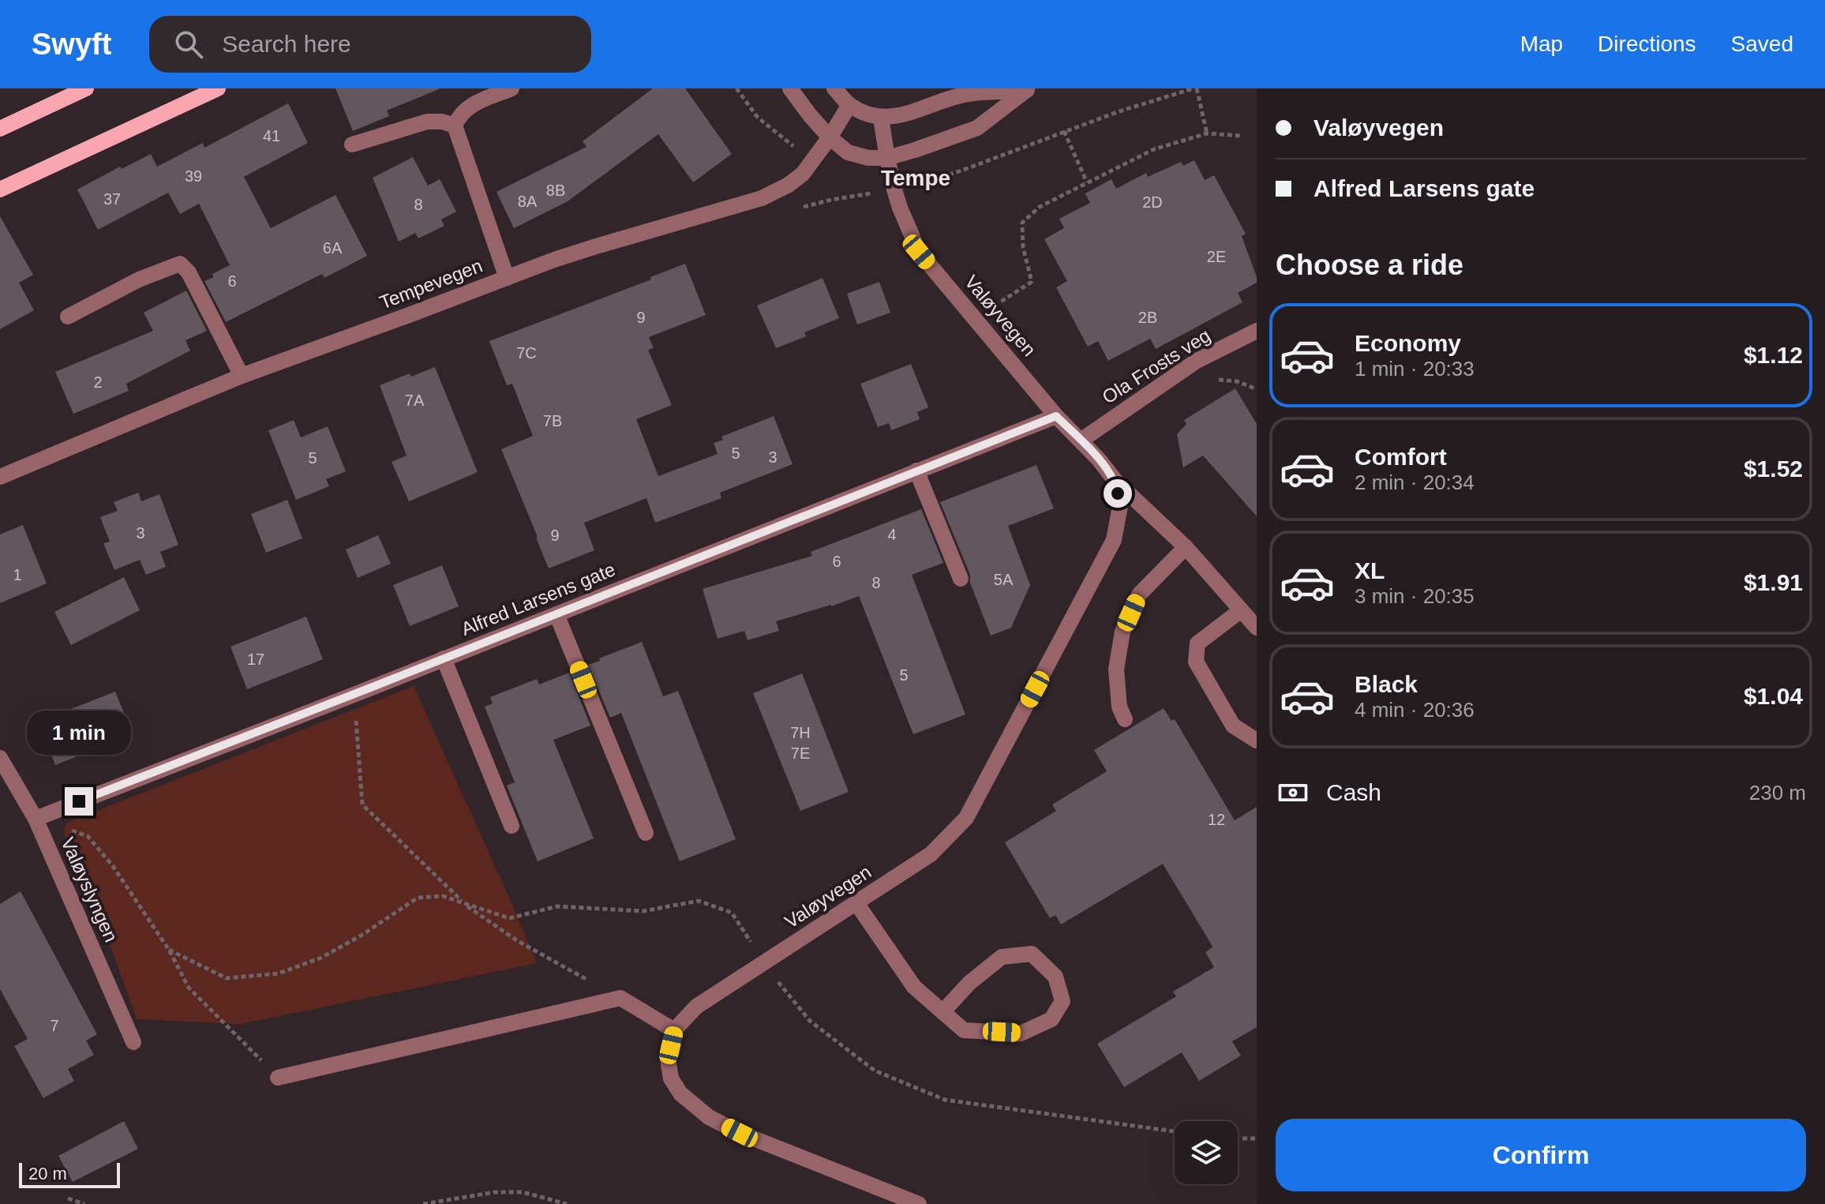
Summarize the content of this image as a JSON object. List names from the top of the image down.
{
  "streets": {
    "street": [
      "Tempevegen",
      "Valøyvegen",
      "Ola Frosts veg",
      "Alfred Larsens gate",
      "Valøyslyngen"
    ]
  },
  "crossings": [
    ["Valøyvegen", "Ola Frosts veg"],
    ["Valøyvegen", "Alfred Larsens gate"],
    ["Alfred Larsens gate", "Valøyslyngen"]
  ],
  "districts": ["Tempe"],
  "house_numbers": [
    "41",
    "39",
    "8B",
    "37",
    "8A",
    "2D",
    "8",
    "6A",
    "2E",
    "6",
    "9",
    "2B",
    "7C",
    "2",
    "7A",
    "7B",
    "5",
    "3",
    "5",
    "3",
    "4",
    "9",
    "6",
    "1",
    "5A",
    "8",
    "17",
    "5",
    "7H",
    "7E",
    "12",
    "7"
  ],
  "scale_bar": "20 m",
  "page": {
    "header": "Swyft",
    "search": "Search here",
    "nav": ["Map", "Directions", "Saved"],
    "banner": ["Valøyvegen", "Alfred Larsens gate"],
    "heading": "Choose a ride",
    "list": [
      {
        "name": "Economy",
        "note": "1 min · 20:33",
        "value": "$1.12"
      },
      {
        "name": "Comfort",
        "note": "2 min · 20:34",
        "value": "$1.52"
      },
      {
        "name": "XL",
        "note": "3 min · 20:35",
        "value": "$1.91"
      },
      {
        "name": "Black",
        "note": "4 min · 20:36",
        "value": "$1.04"
      }
    ],
    "bubble": "1 min",
    "pay": ["Cash", "230 m"],
    "buttons": "Confirm",
    "scale": "20 m"
  }
}
